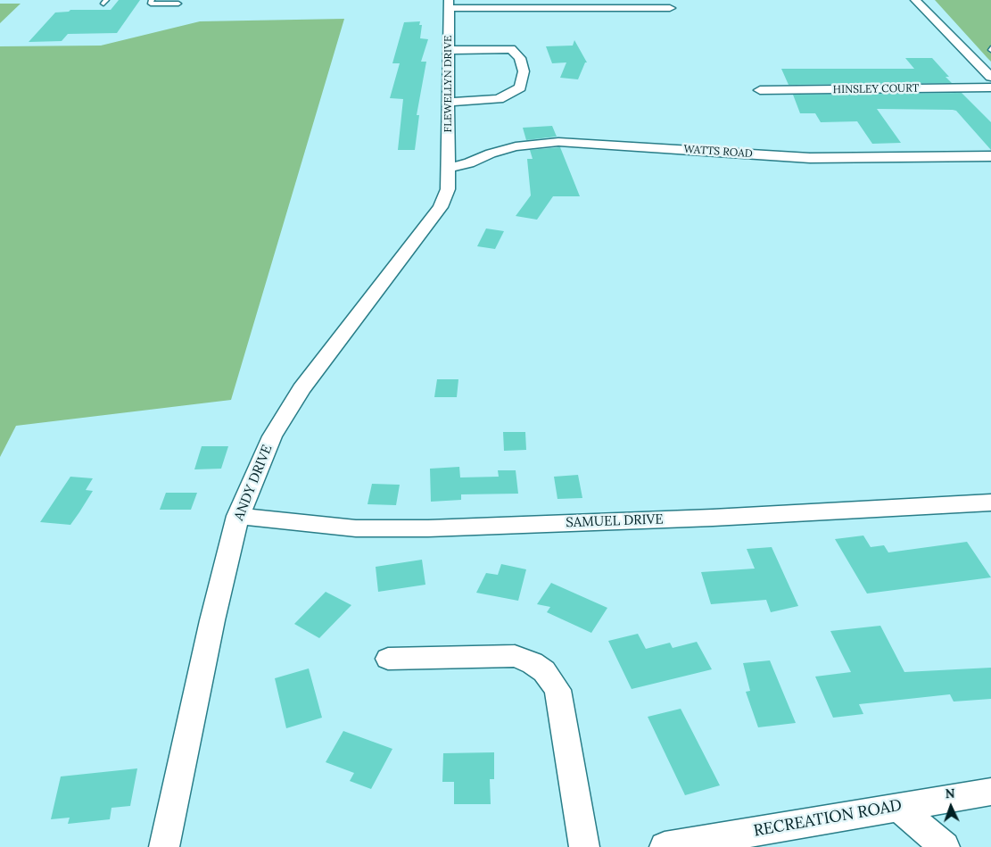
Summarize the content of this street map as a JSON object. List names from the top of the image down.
{
  "streets": {
    "street": [
      "FLEWELLYN DRIVE",
      "HINSLEY COURT",
      "WATTS ROAD",
      "ANDY DRIVE",
      "SAMUEL DRIVE",
      "RECREATION ROAD"
    ]
  },
  "crossings": [
    ["FLEWELLYN DRIVE", "WATTS ROAD"],
    ["FLEWELLYN DRIVE", "ANDY DRIVE"],
    ["WATTS ROAD", "ANDY DRIVE"],
    ["ANDY DRIVE", "SAMUEL DRIVE"]
  ],
  "north": "top"
}
